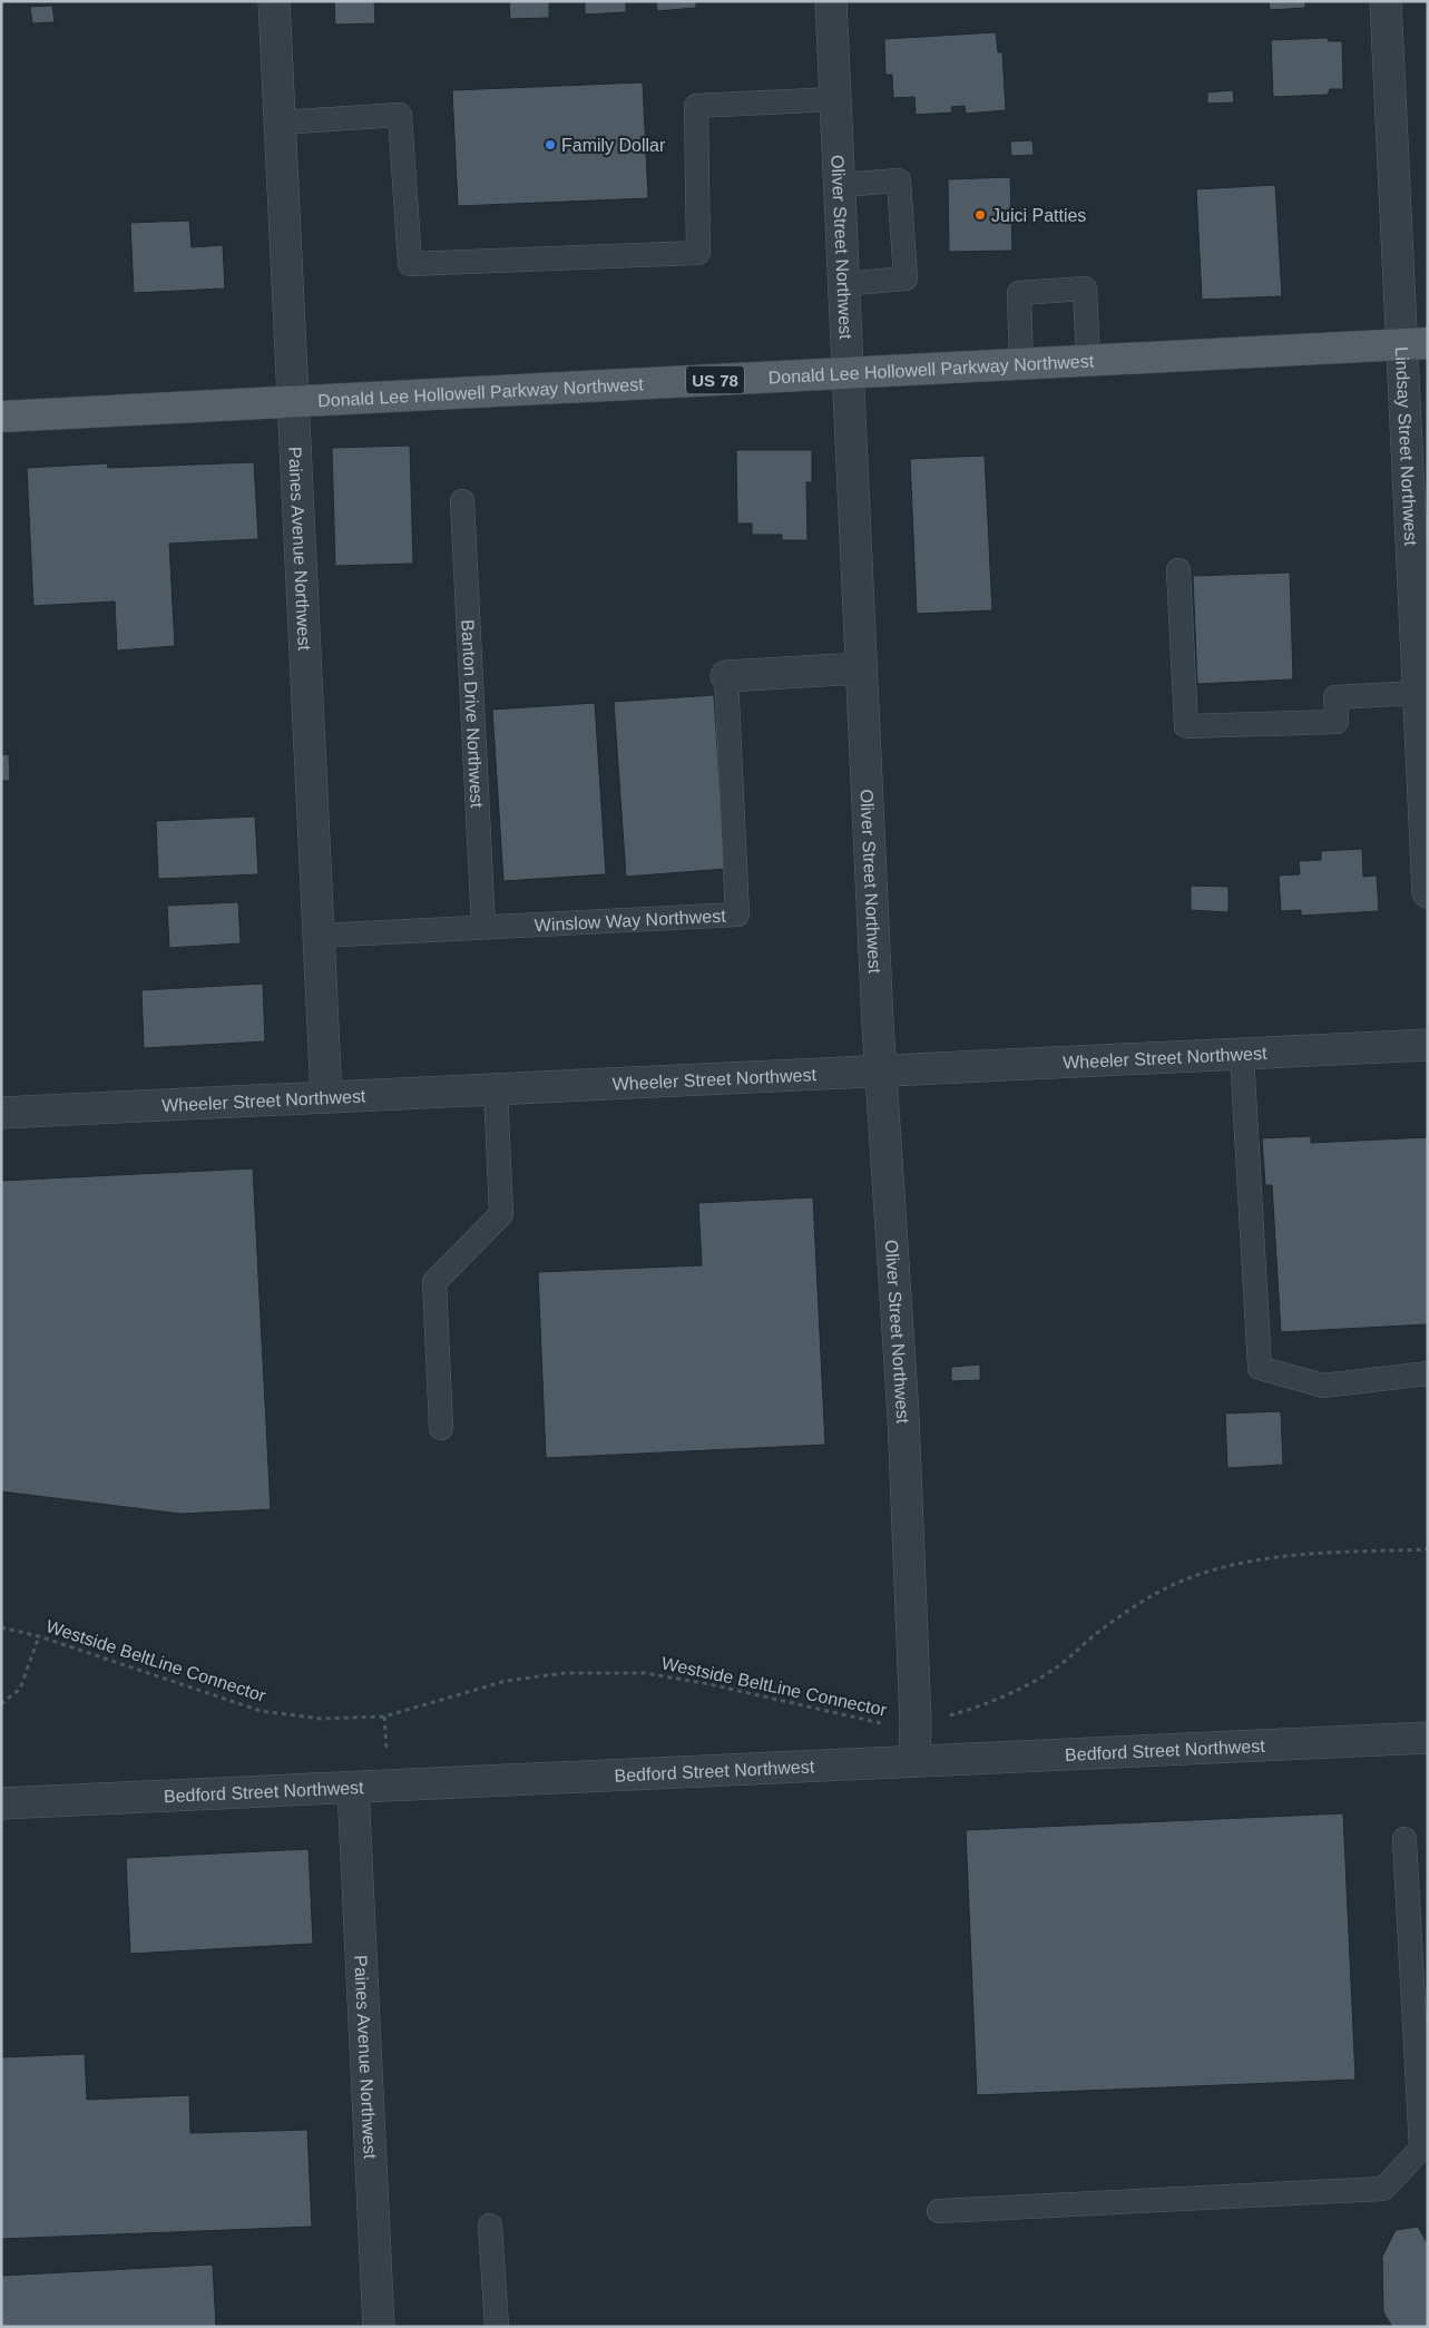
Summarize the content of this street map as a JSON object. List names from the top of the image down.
{
  "streets": {
    "main road": ["Donald Lee Hollowell Parkway Northwest", "US 78"],
    "street": [
      "Oliver Street Northwest",
      "Lindsay Street Northwest",
      "Paines Avenue Northwest",
      "Wheeler Street Northwest",
      "Bedford Street Northwest"
    ],
    "lane": ["Banton Drive Northwest", "Winslow Way Northwest"],
    "path": ["Westside BeltLine Connector"]
  },
  "crossings": [
    ["Oliver Street Northwest", "Donald Lee Hollowell Parkway Northwest"],
    ["Oliver Street Northwest", "Wheeler Street Northwest"],
    ["Oliver Street Northwest", "Bedford Street Northwest"],
    ["Donald Lee Hollowell Parkway Northwest", "Lindsay Street Northwest"],
    ["Donald Lee Hollowell Parkway Northwest", "Paines Avenue Northwest"],
    ["Paines Avenue Northwest", "Winslow Way Northwest"],
    ["Paines Avenue Northwest", "Wheeler Street Northwest"],
    ["Paines Avenue Northwest", "Bedford Street Northwest"],
    ["Banton Drive Northwest", "Winslow Way Northwest"]
  ],
  "places": ["Family Dollar", "Juici Patties"]
}
